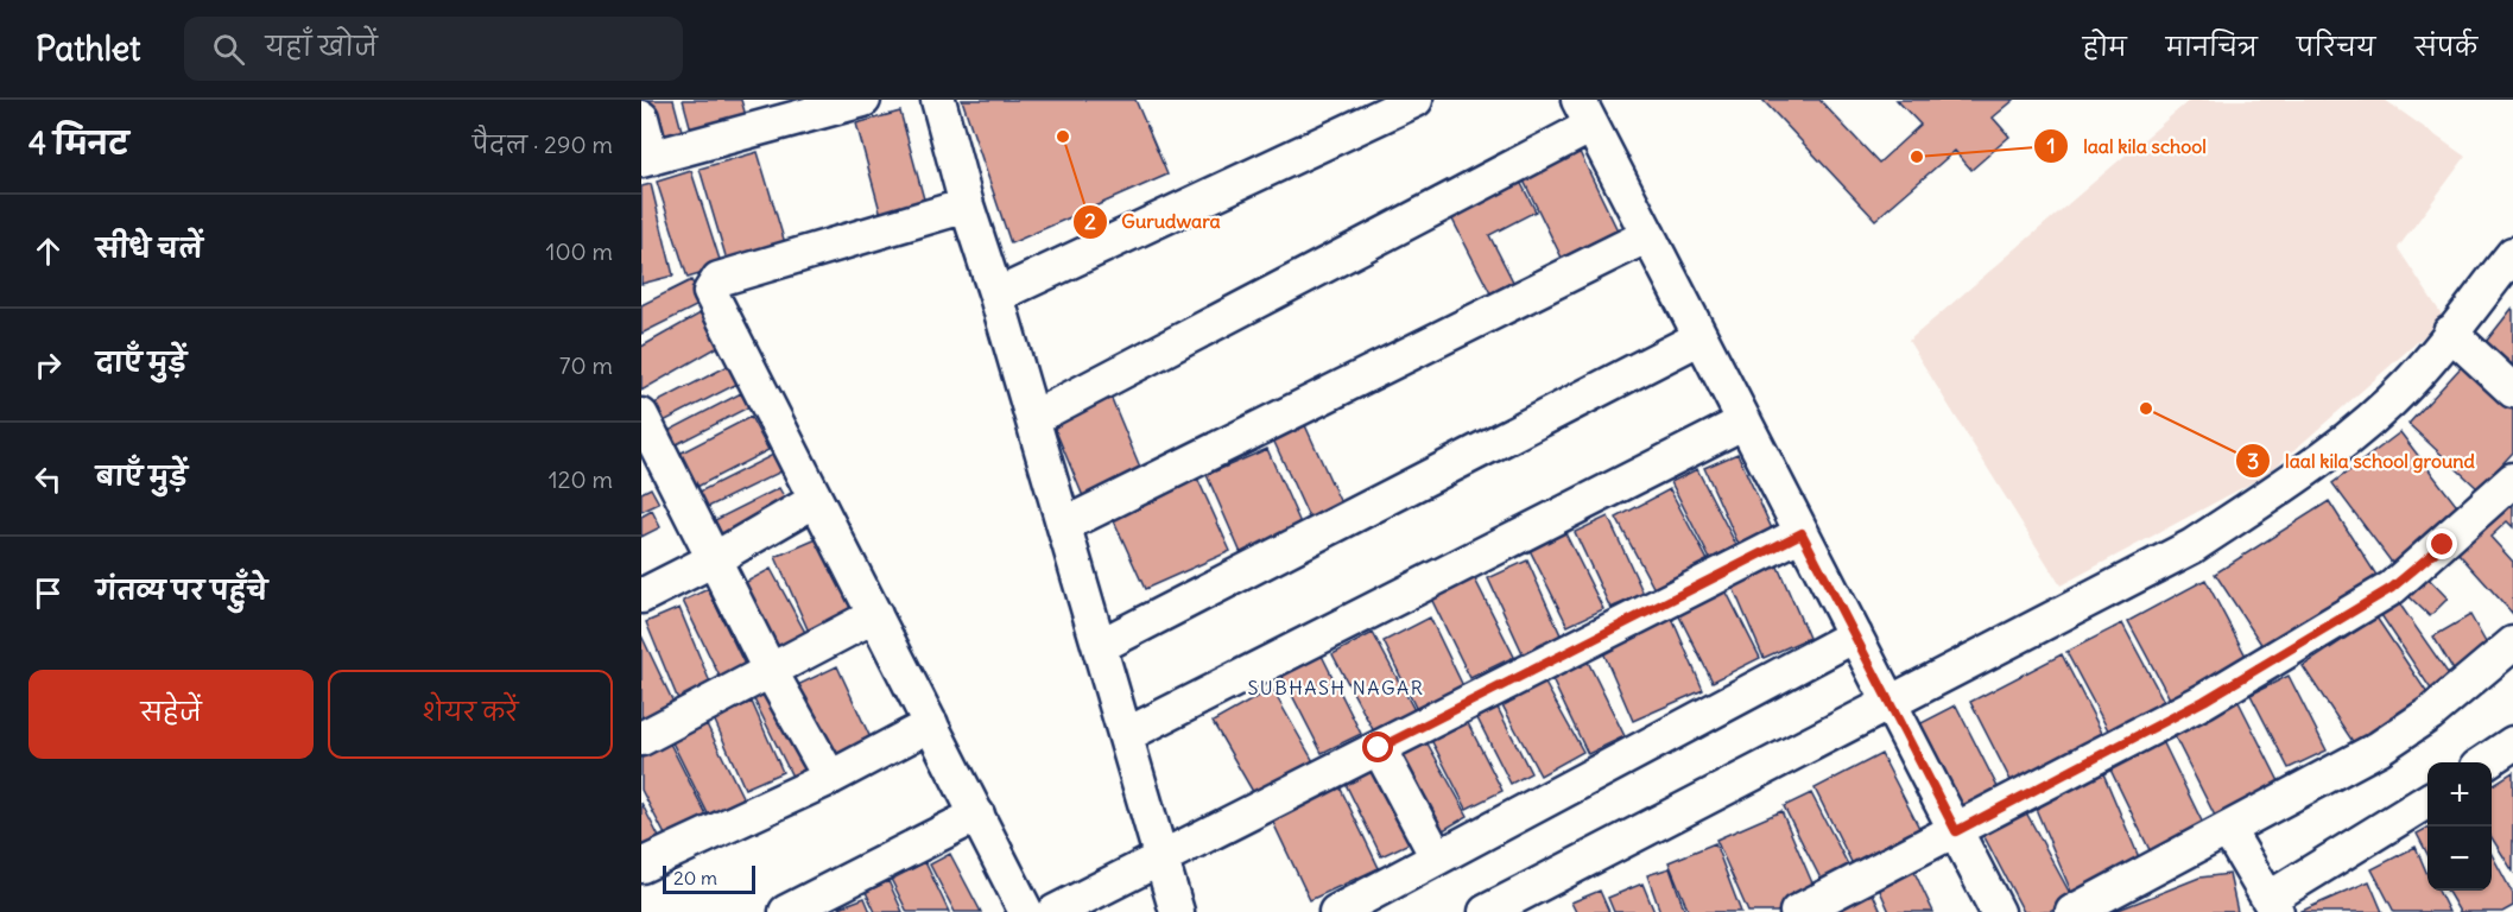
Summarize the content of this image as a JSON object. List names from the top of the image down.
{
  "districts": ["SUBHASH NAGAR"],
  "places": ["Gurudwara", "laal kila school", "laal kila school ground"],
  "scale_bar": "20 m",
  "page": {
    "header": "Pathlet",
    "search": "यहाँ खोजें",
    "nav": [
      "होम",
      "मानचित्र",
      "परिचय",
      "संपर्क"
    ],
    "heading": ["4 मिनट", "पैदल · 290 m"],
    "list": [
      ["सीधे चलें", "100 m"],
      ["दाएँ मुड़ें", "70 m"],
      ["बाएँ मुड़ें", "120 m"],
      "गंतव्य पर पहुँचे"
    ],
    "buttons": ["सहेजें", "शेयर करें"],
    "map_buttons": ["+", "−"],
    "scale": "20 m"
  }
}
